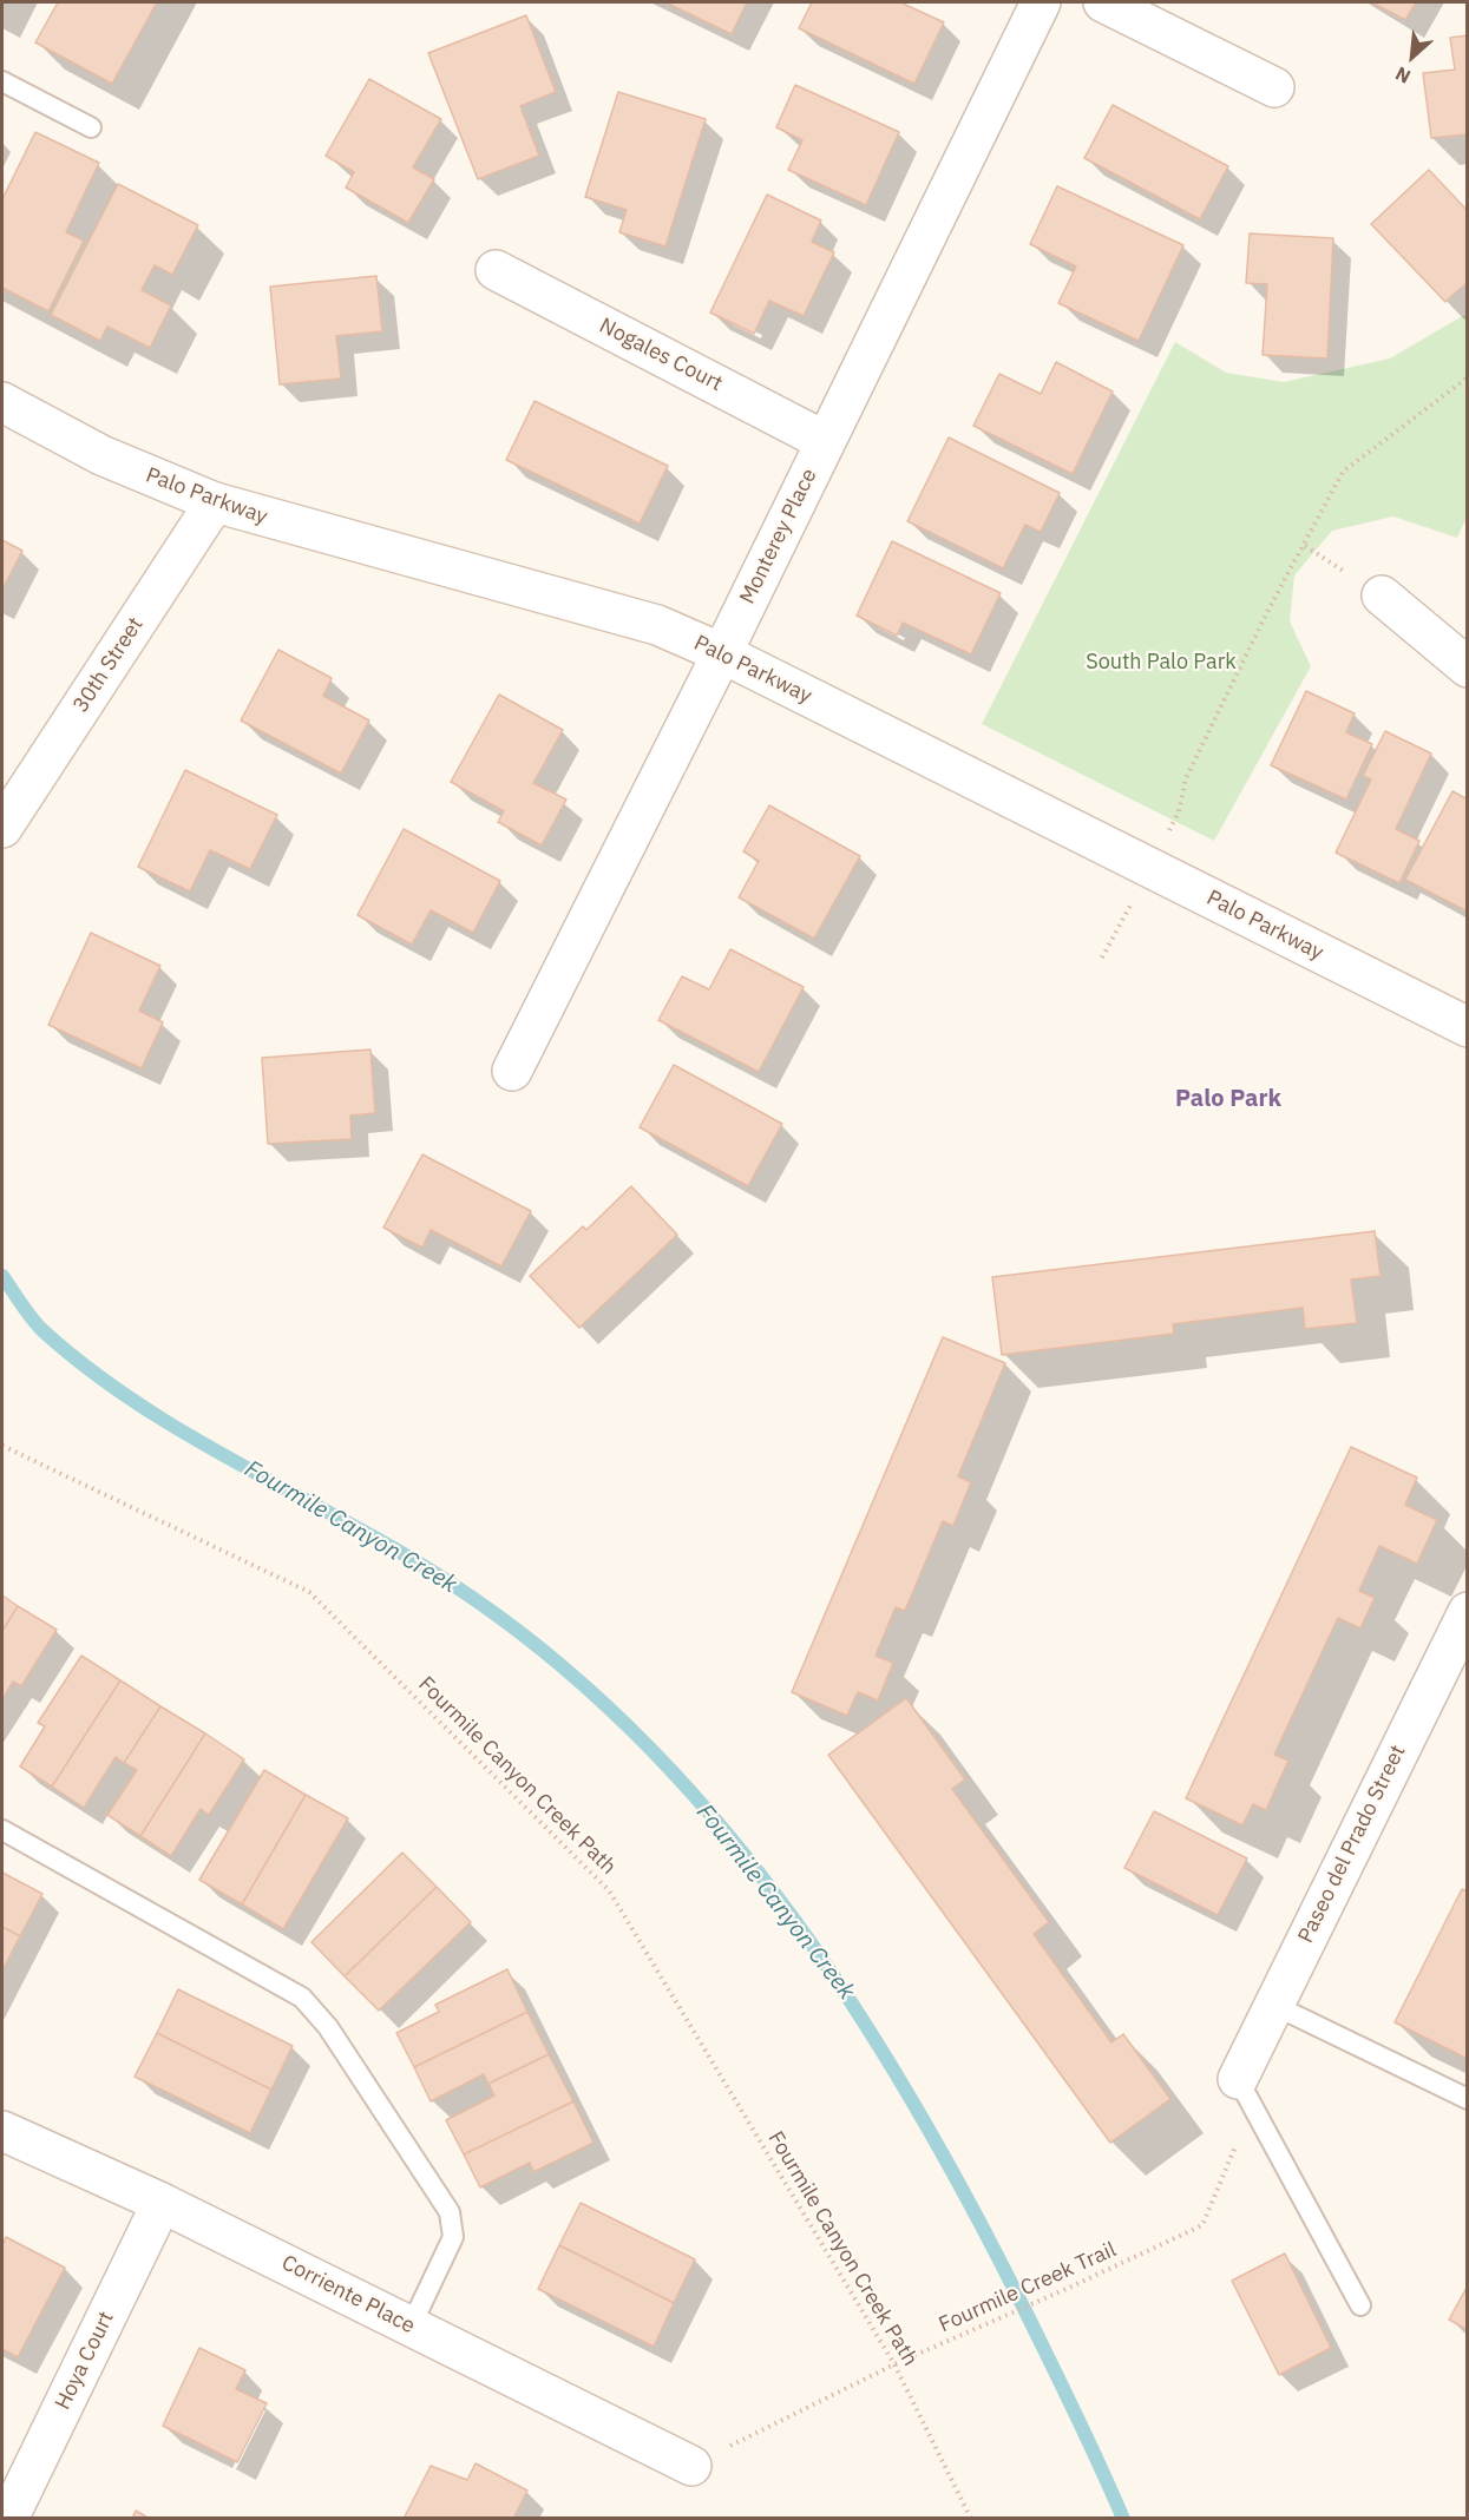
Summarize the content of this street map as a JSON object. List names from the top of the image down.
{
  "streets": {
    "street": [
      "Nogales Court",
      "Palo Parkway",
      "Monterey Place",
      "30th Street",
      "Paseo del Prado Street",
      "Corriente Place",
      "Hoya Court"
    ],
    "path": ["Fourmile Canyon Creek Path", "Fourmile Creek Trail"]
  },
  "crossings": [
    ["Nogales Court", "Monterey Place"],
    ["Palo Parkway", "Monterey Place"],
    ["Palo Parkway", "30th Street"],
    ["Fourmile Canyon Creek Path", "Fourmile Creek Trail"],
    ["Paseo del Prado Street", "Fourmile Creek Trail"],
    ["Fourmile Creek Trail", "Corriente Place"],
    ["Corriente Place", "Hoya Court"]
  ],
  "districts": ["Palo Park"],
  "water": ["Fourmile Canyon Creek"],
  "parks": ["South Palo Park"],
  "north": "bottom left"
}
